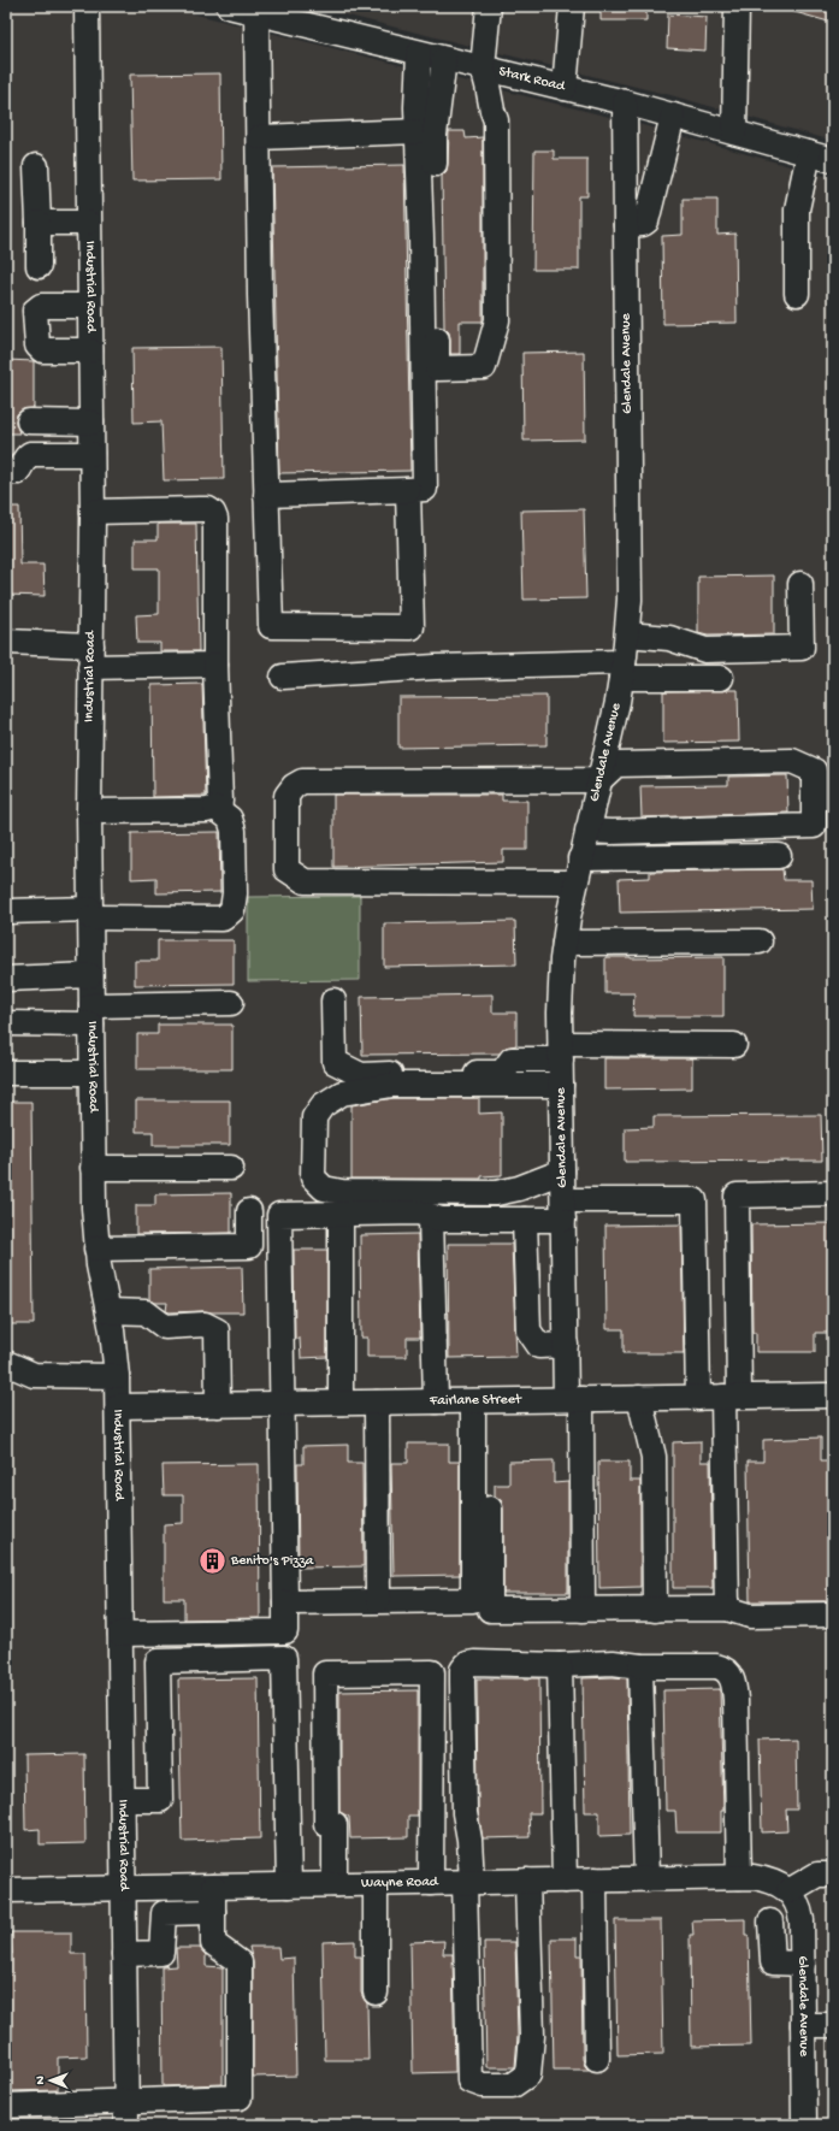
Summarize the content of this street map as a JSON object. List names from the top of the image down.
{
  "streets": {
    "street": [
      "Stark Road",
      "Industrial Road",
      "Glendale Avenue",
      "Fairlane Street",
      "Wayne Road"
    ]
  },
  "crossings": [
    ["Stark Road", "Glendale Avenue"],
    ["Industrial Road", "Fairlane Street"],
    ["Industrial Road", "Wayne Road"],
    ["Glendale Avenue", "Fairlane Street"],
    ["Glendale Avenue", "Wayne Road"]
  ],
  "places": {
    "building": ["Benito's Pizza"]
  },
  "north": "left"
}
